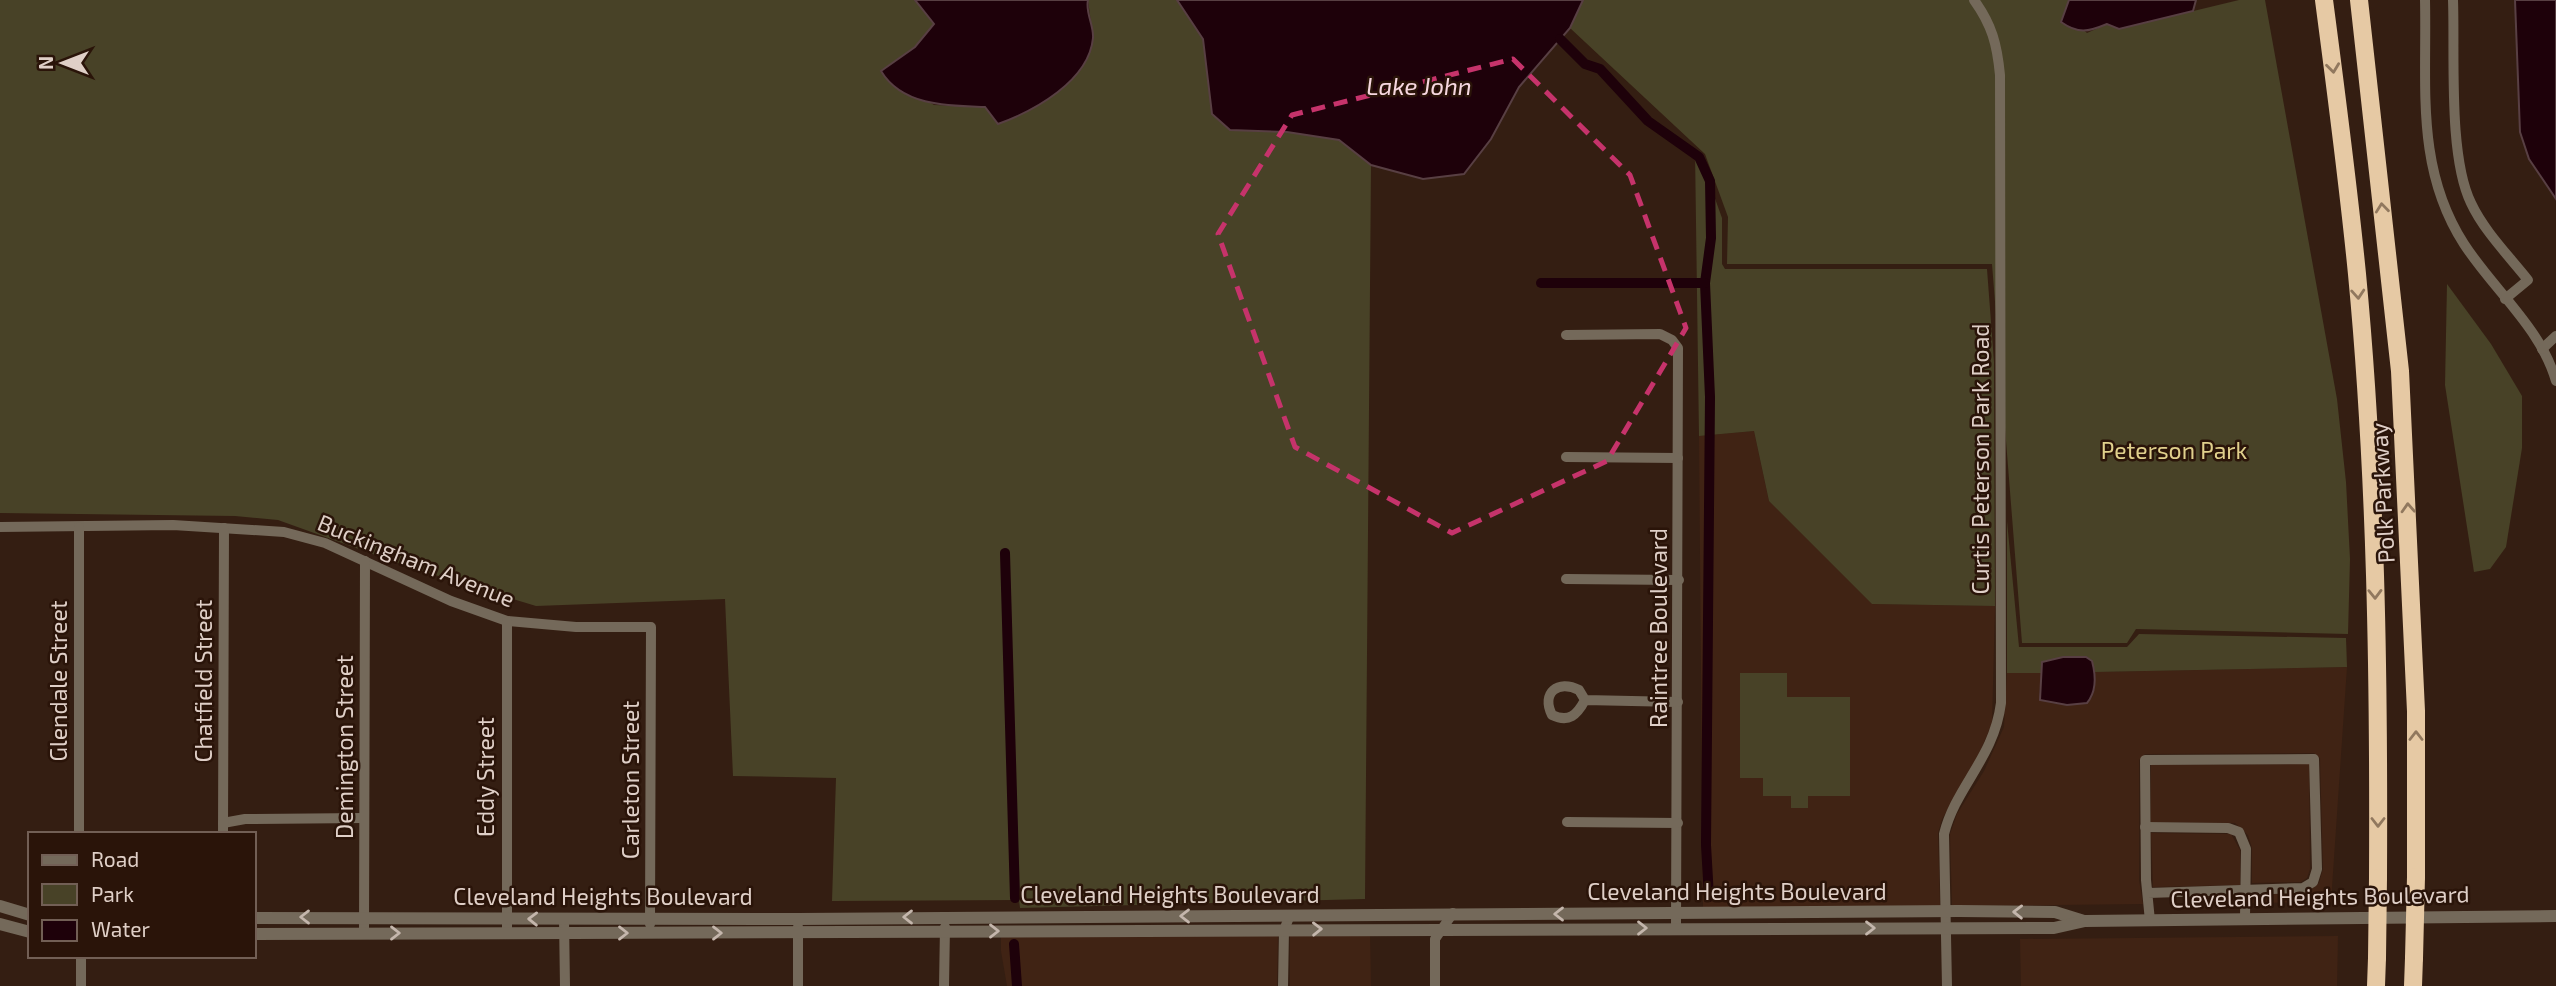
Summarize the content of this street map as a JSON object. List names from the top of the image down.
{
  "streets": {
    "highway": ["Polk Parkway"],
    "street": [
      "Curtis Peterson Park Road",
      "Buckingham Avenue",
      "Raintree Boulevard",
      "Glendale Street",
      "Chatfield Street",
      "Demington Street",
      "Eddy Street",
      "Carleton Street",
      "Cleveland Heights Boulevard"
    ]
  },
  "crossings": [
    ["Curtis Peterson Park Road", "Cleveland Heights Boulevard"],
    ["Buckingham Avenue", "Glendale Street"],
    ["Buckingham Avenue", "Chatfield Street"],
    ["Buckingham Avenue", "Demington Street"],
    ["Buckingham Avenue", "Eddy Street"],
    ["Buckingham Avenue", "Carleton Street"],
    ["Raintree Boulevard", "Cleveland Heights Boulevard"],
    ["Demington Street", "Cleveland Heights Boulevard"],
    ["Eddy Street", "Cleveland Heights Boulevard"],
    ["Carleton Street", "Cleveland Heights Boulevard"]
  ],
  "water": ["Lake John"],
  "parks": ["Peterson Park"],
  "legend": ["Road", "Park", "Water"],
  "north": "left"
}
